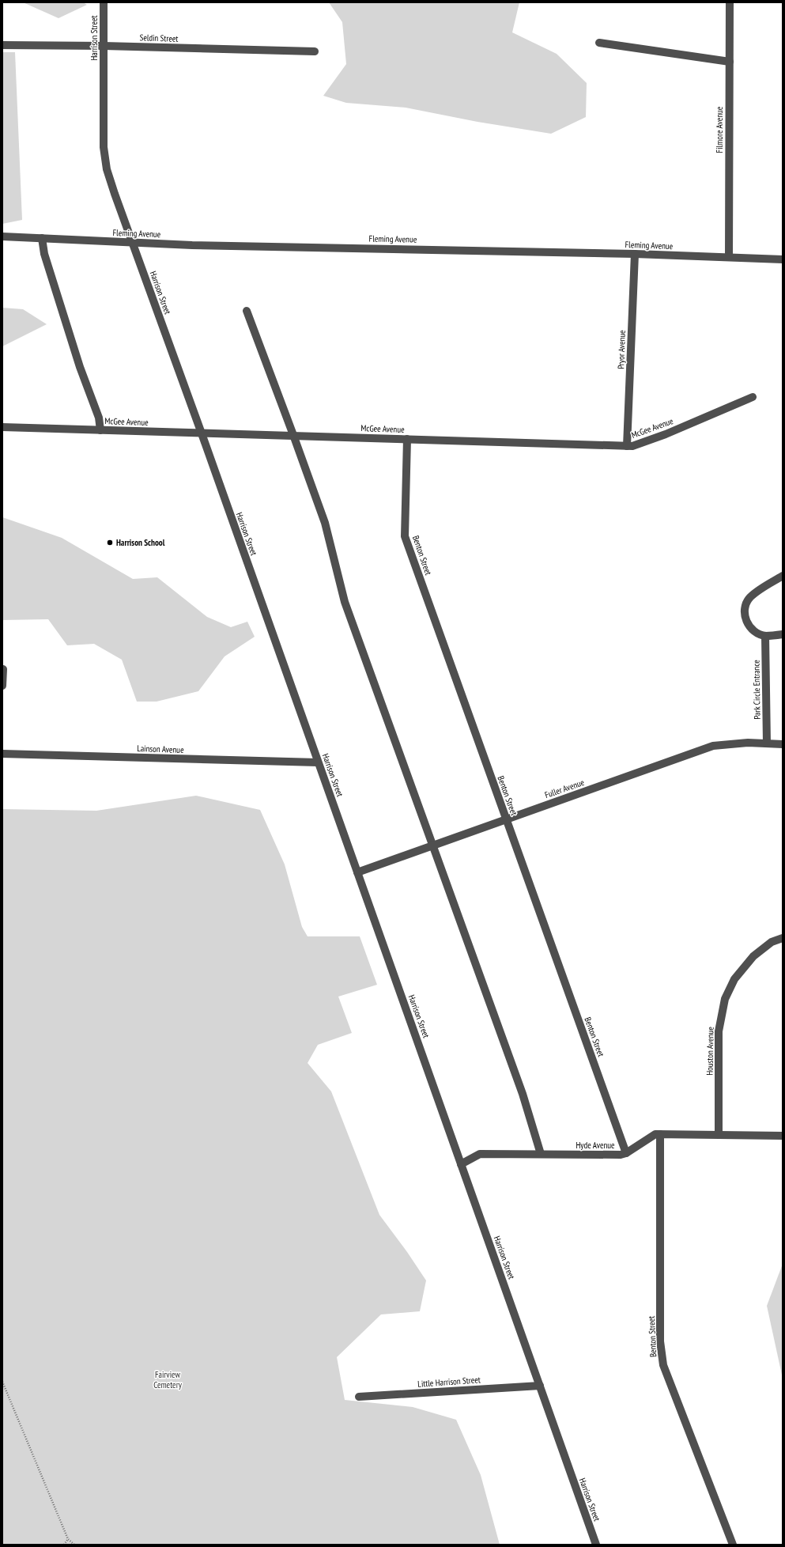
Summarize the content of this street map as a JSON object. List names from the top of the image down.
{
  "streets": {
    "street": [
      "Harrison Street",
      "Seldin Street",
      "Filmore Avenue",
      "Fleming Avenue",
      "Pryor Avenue",
      "McGee Avenue",
      "Benton Street",
      "Park Circle Entrance",
      "Lainson Avenue",
      "Fuller Avenue",
      "Houston Avenue",
      "Hyde Avenue",
      "Little Harrison Street"
    ]
  },
  "crossings": [
    ["Harrison Street", "Seldin Street"],
    ["Harrison Street", "Fleming Avenue"],
    ["Harrison Street", "McGee Avenue"],
    ["Harrison Street", "Lainson Avenue"],
    ["Harrison Street", "Fuller Avenue"],
    ["Harrison Street", "Hyde Avenue"],
    ["Harrison Street", "Little Harrison Street"],
    ["Filmore Avenue", "Fleming Avenue"],
    ["Fleming Avenue", "Pryor Avenue"],
    ["Pryor Avenue", "McGee Avenue"],
    ["McGee Avenue", "Benton Street"],
    ["Benton Street", "Fuller Avenue"],
    ["Benton Street", "Hyde Avenue"],
    ["Park Circle Entrance", "Fuller Avenue"],
    ["Houston Avenue", "Hyde Avenue"]
  ],
  "parks": ["Fairview Cemetery"],
  "places": ["Harrison School"]
}
